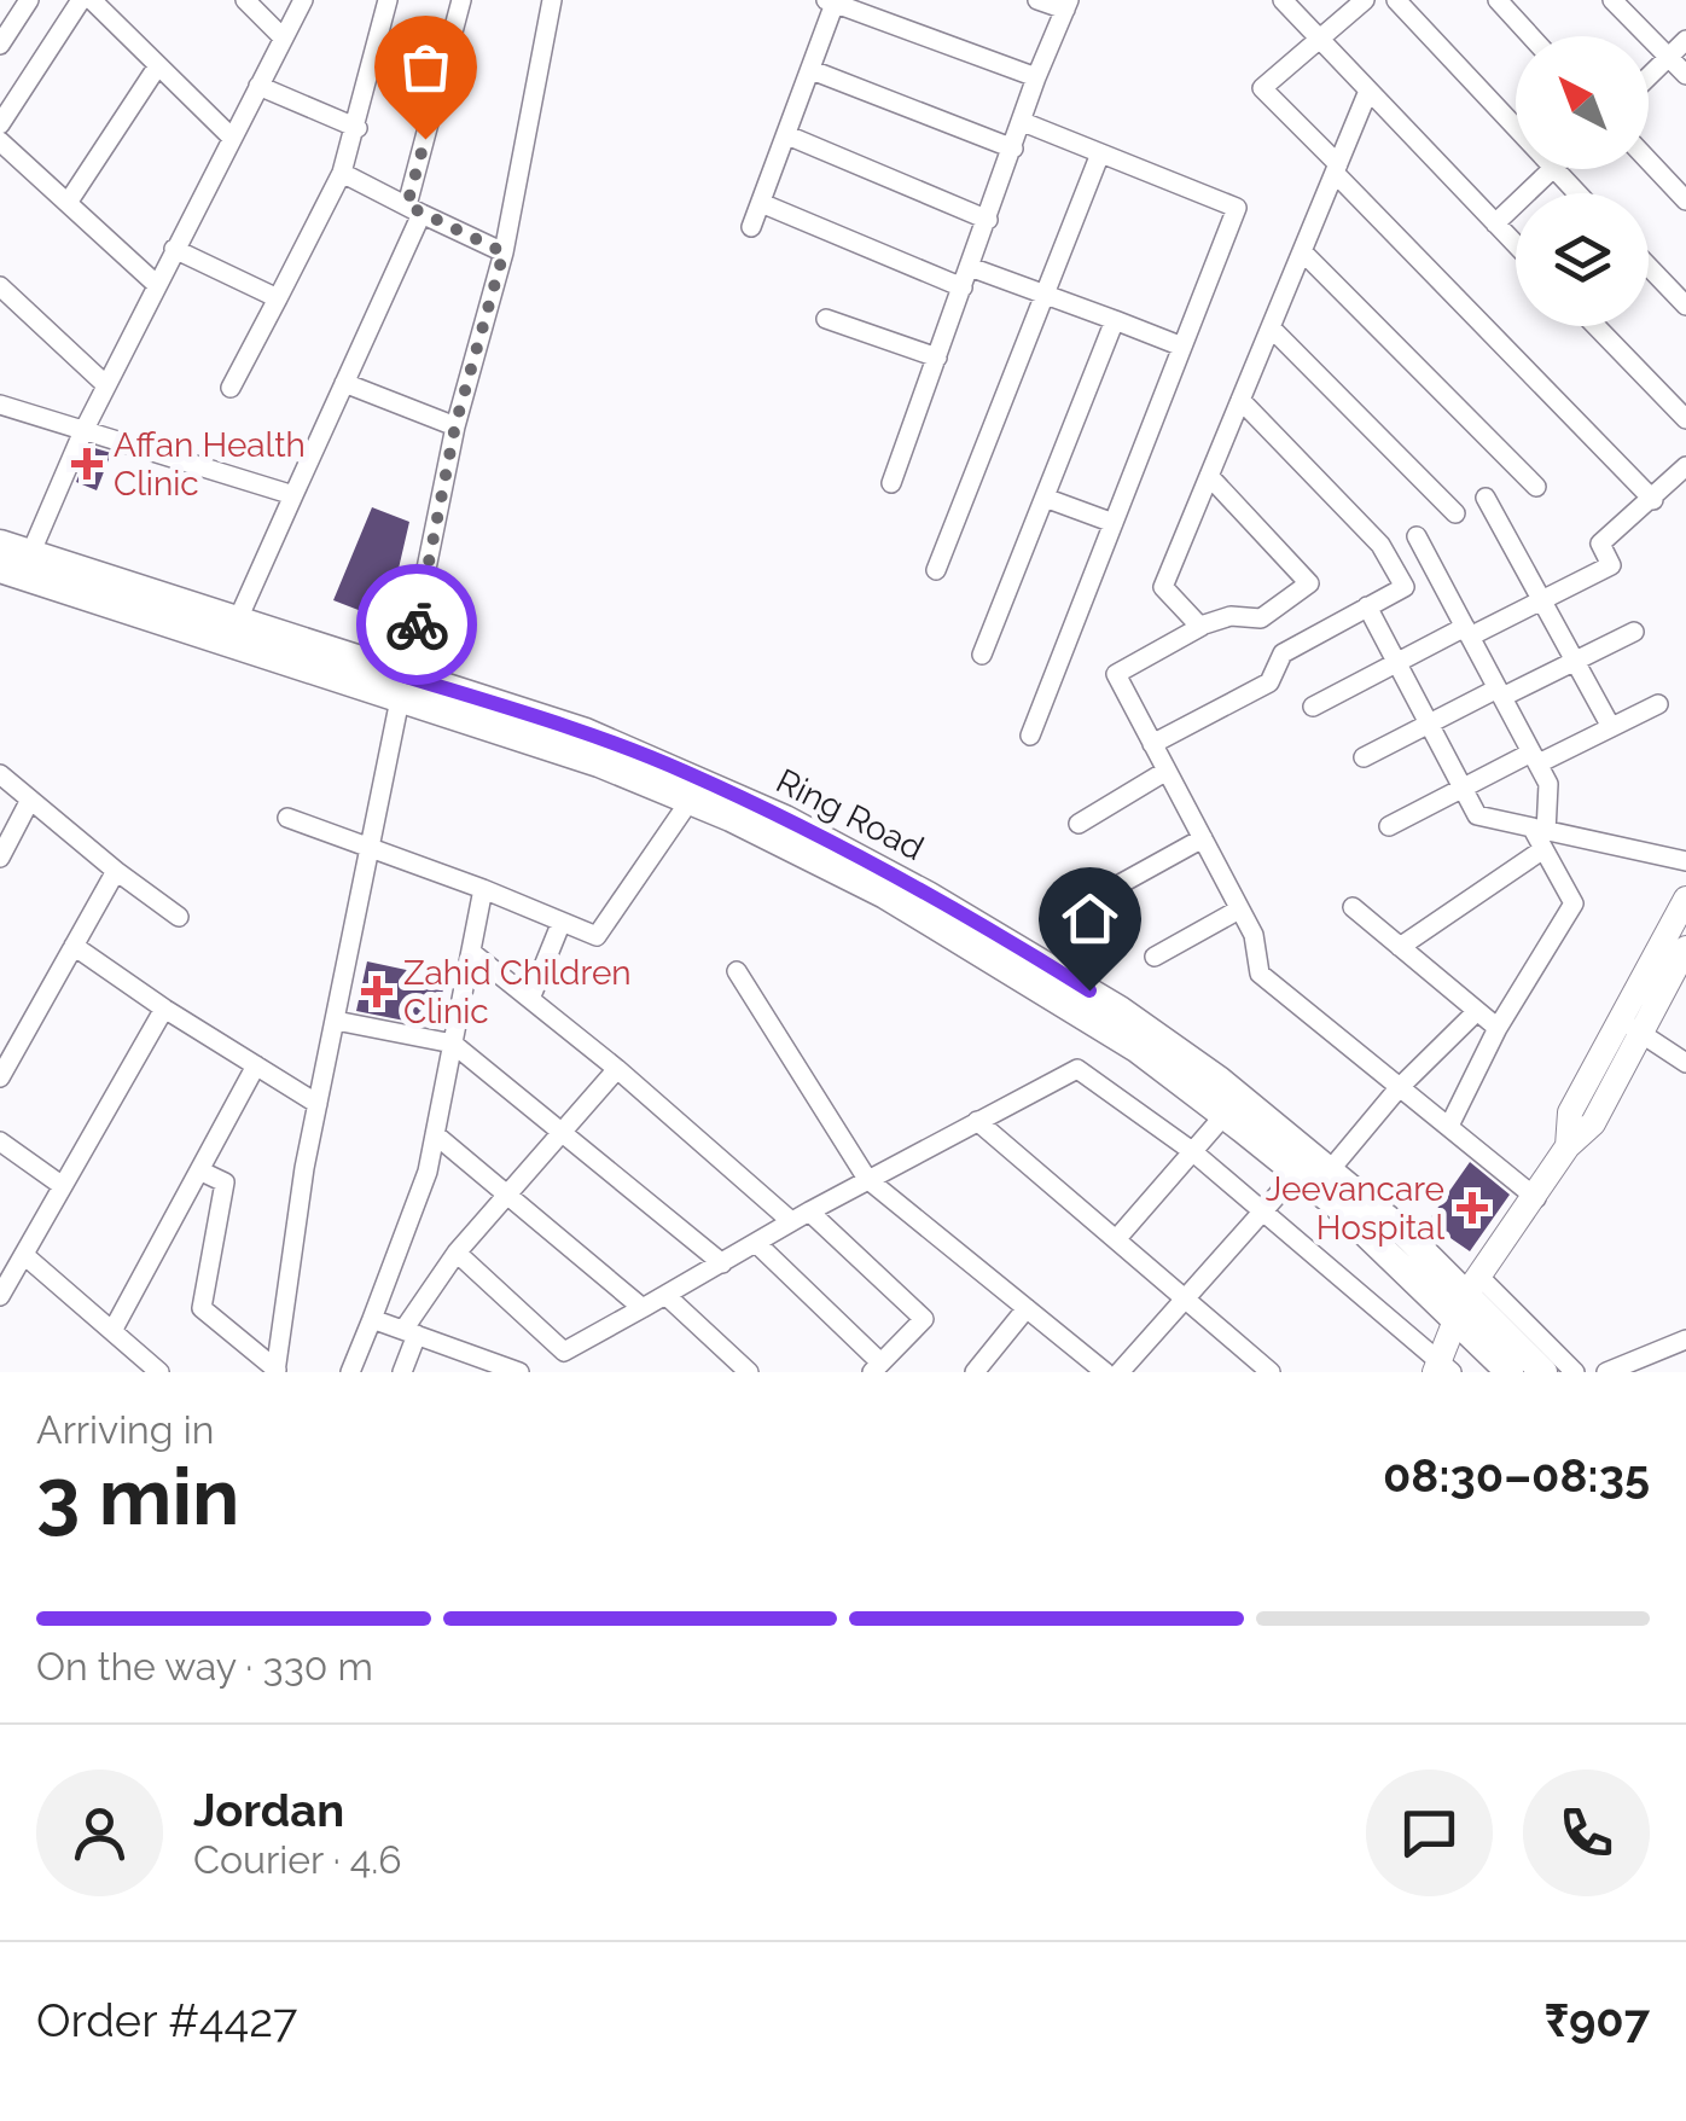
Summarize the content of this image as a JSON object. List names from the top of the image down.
{
  "streets": {
    "highway": ["Ring Road"]
  },
  "places": {
    "health": ["Affan Health Clinic", "Zahid Children Clinic", "Jeevancare Hospital"]
  },
  "north": "top left",
  "page": {
    "heading": ["3 min", "Arriving in", "08:30–08:35"],
    "panel": [
      "Jordan",
      "Courier · 4.6",
      "Order #4427",
      "₹907"
    ],
    "bar": "On the way · 330 m"
  }
}
